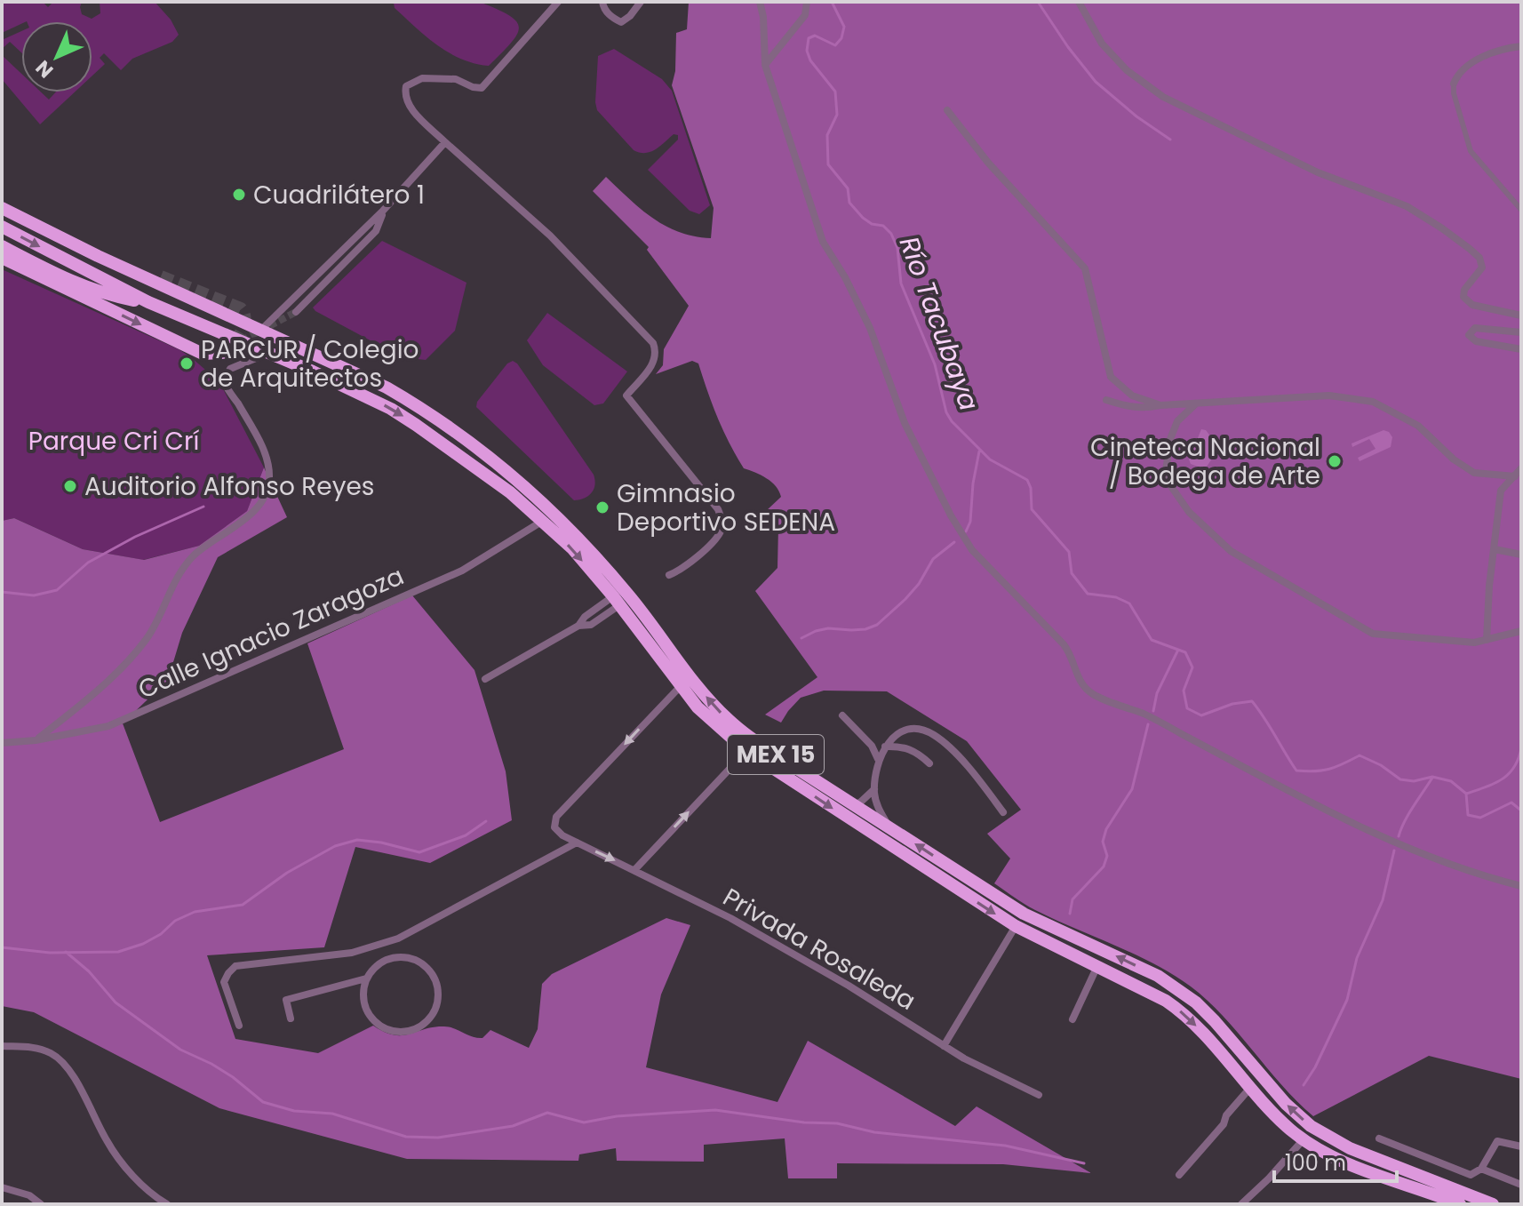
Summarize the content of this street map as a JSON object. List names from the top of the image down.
{
  "streets": {
    "highway": ["MEX 15"],
    "street": ["Calle Ignacio Zaragoza", "Privada Rosaleda"]
  },
  "crossings": [
    ["Calle Ignacio Zaragoza", "MEX 15"],
    ["MEX 15", "Privada Rosaleda"]
  ],
  "water": ["Río Tacubaya"],
  "parks": ["Parque Cri Crí"],
  "places": [
    "Cuadrilátero 1",
    "PARCUR / Colegio de Arquitectos",
    "Cineteca Nacional / Bodega de Arte",
    "Auditorio Alfonso Reyes",
    "Gimnasio Deportivo SEDENA"
  ],
  "scale_bar": "100 m",
  "north": "bottom left"
}
